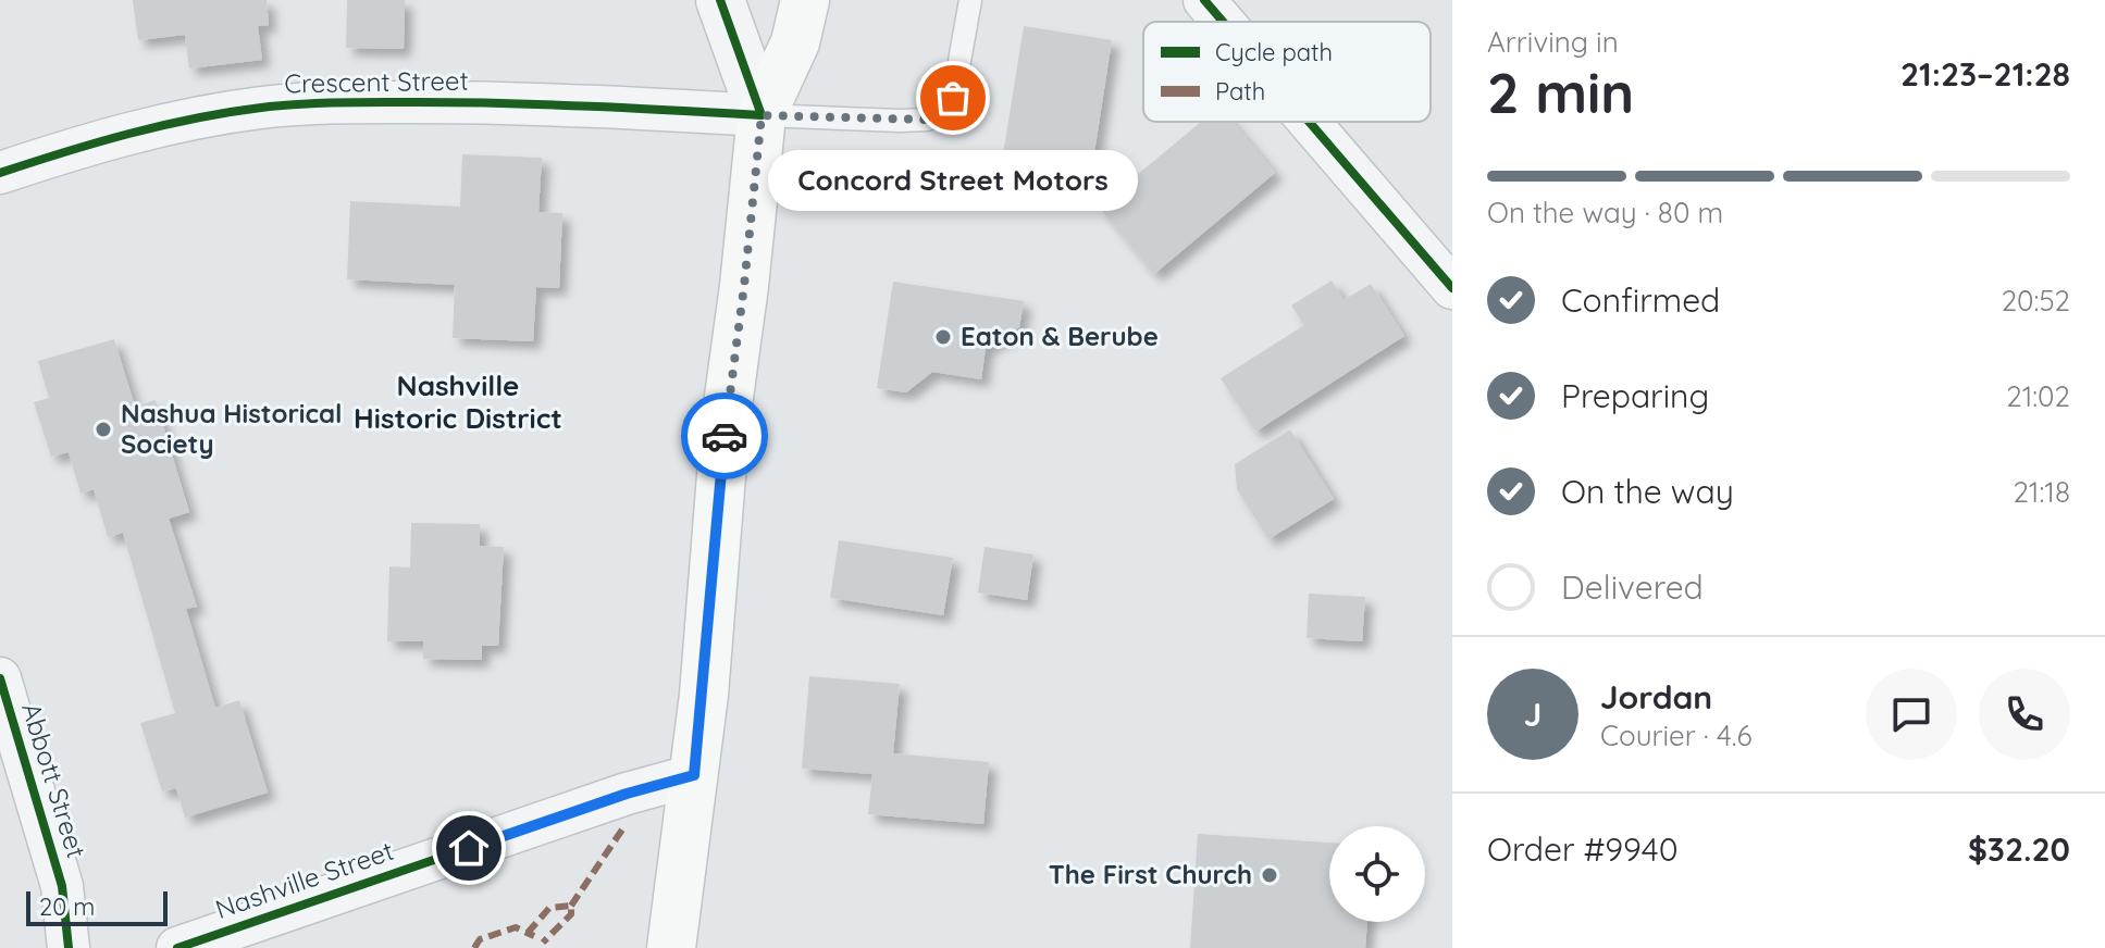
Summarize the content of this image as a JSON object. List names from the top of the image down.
{
  "streets": {
    "street": ["Crescent Street", "Abbott Street", "Nashville Street"]
  },
  "districts": ["Nashville Historic District"],
  "places": [
    "Concord Street Motors",
    "Eaton & Berube",
    "Nashua Historical Society",
    "The First Church"
  ],
  "legend": ["Cycle path", "Path"],
  "scale_bar": "20 m",
  "page": {
    "heading": ["2 min", "Arriving in", "21:23–21:28"],
    "panel": [
      "Jordan",
      "Courier · 4.6",
      "Order #9940",
      "$32.20"
    ],
    "bar": "On the way · 80 m",
    "bubble": "Concord Street Motors",
    "list": [
      ["Confirmed", "20:52"],
      ["Preparing", "21:02"],
      ["On the way", "21:18"],
      "Delivered"
    ],
    "round": "J",
    "scale": "20 m"
  }
}
